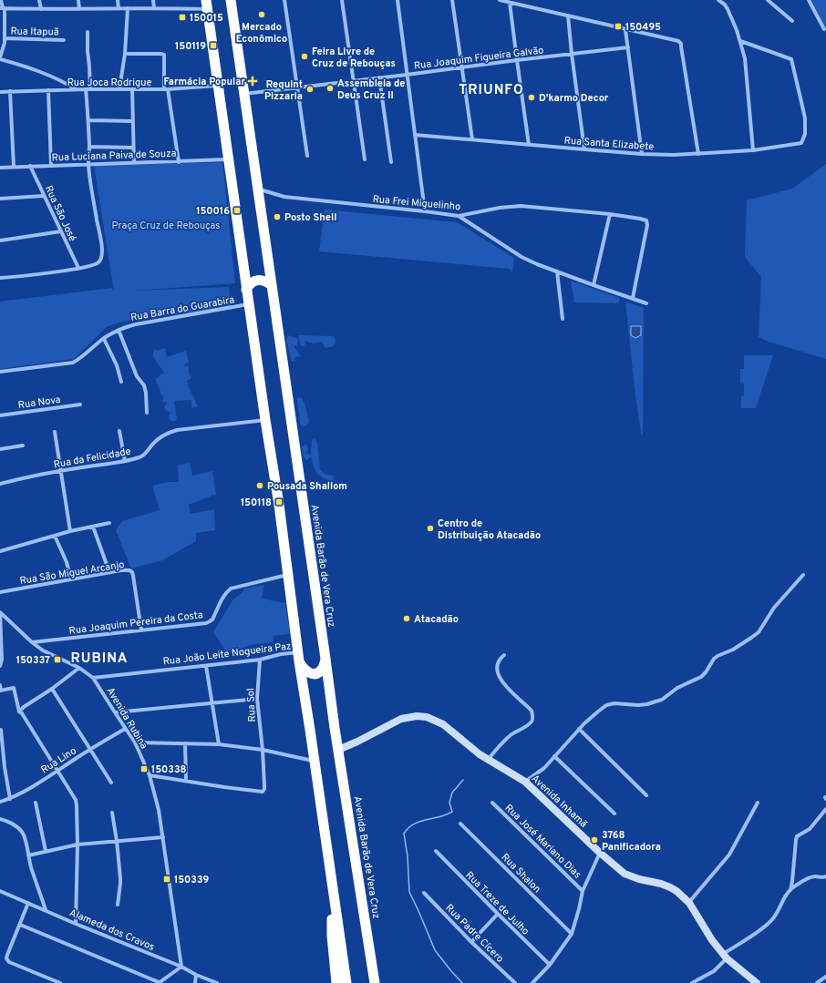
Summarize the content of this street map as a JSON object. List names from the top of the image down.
{
  "streets": {
    "highway": ["Avenida Barão de Vera Cruz"],
    "street": [
      "Rua Itapuã",
      "Rua Joaquim Figueira Galvão",
      "Rua Joca Rodrigue",
      "Rua Santa Elizabete",
      "Rua Luciana Paiva de Souza",
      "Rua Frei Miguelinho",
      "Rua São José",
      "Rua Barra do Guarabira",
      "Rua Nova",
      "Rua da Felicidade",
      "Rua São Miguel Arcanjo",
      "Rua Joaquim Pereira da Costa",
      "Rua João Leite Nogueira Paz",
      "Rua Sol",
      "Avenida Rubina",
      "Rua Lino",
      "Avenida Inhamã",
      "Rua José Mariano Dias",
      "Rua Shalon",
      "Rua Treze de Julho",
      "Alameda dos Cravos",
      "Rua Padre Cícero"
    ]
  },
  "crossings": [
    ["Rua Joaquim Figueira Galvão", "Avenida Barão de Vera Cruz"],
    ["Rua Luciana Paiva de Souza", "Rua São José"],
    ["Rua Frei Miguelinho", "Avenida Barão de Vera Cruz"],
    ["Avenida Barão de Vera Cruz", "Avenida Inhamã"],
    ["Rua São Miguel Arcanjo", "Rua Joaquim Pereira da Costa"],
    ["Rua Joaquim Pereira da Costa", "Avenida Rubina"],
    ["Rua João Leite Nogueira Paz", "Rua Sol"],
    ["Rua João Leite Nogueira Paz", "Avenida Rubina"],
    ["Avenida Rubina", "Rua Lino"],
    ["Avenida Rubina", "Alameda dos Cravos"]
  ],
  "districts": ["TRIUNFO", "RUBINA"],
  "parks": ["Praça Cruz de Rebouças"],
  "places": {
    "other": [
      "Mercado Econômico",
      "Feira Livre de Cruz de Rebouças",
      "Assembleia de Deus Cruz II",
      "Requint Pizzaria",
      "D'karmo Decor",
      "Posto Shell",
      "Pousada Shallom",
      "Centro de Distribuição Atacadão",
      "Atacadão",
      "3768 Panificadora"
    ],
    "transit": [
      "150015",
      "150495",
      "150119",
      "150016",
      "150118",
      "150337",
      "150338",
      "150339"
    ],
    "health": ["Farmácia Popular"]
  }
}
